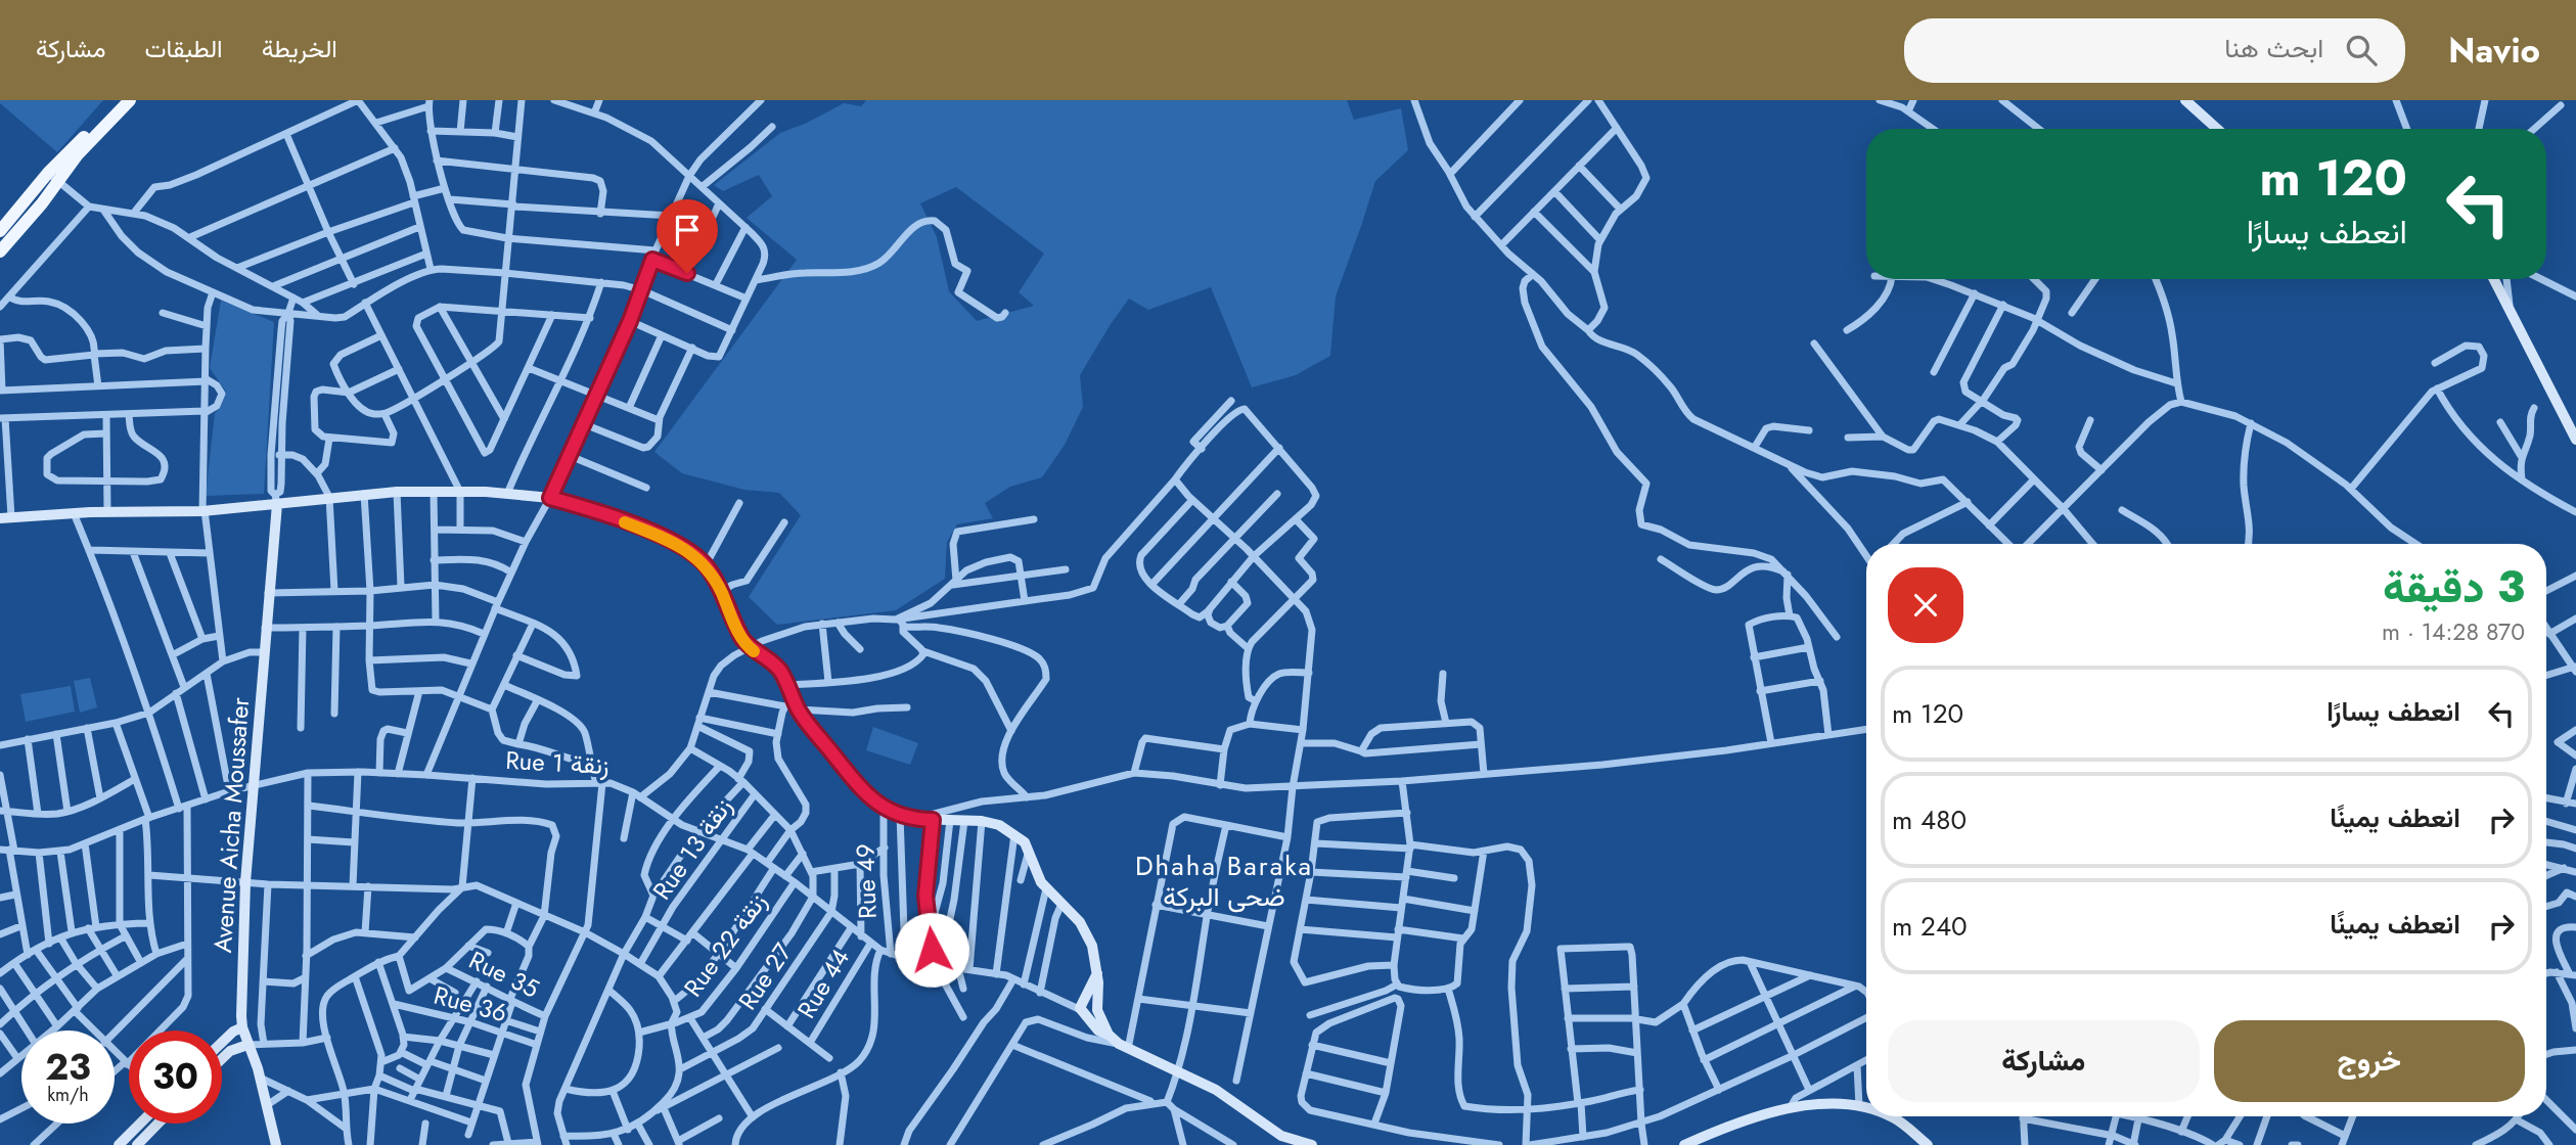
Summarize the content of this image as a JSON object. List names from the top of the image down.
{
  "streets": {
    "street": [
      "Rue 1 زنقة",
      "Avenue Aicha Moussafer",
      "Rue 13 زنقة",
      "Rue 49",
      "Rue 22 زنقة",
      "Rue 35",
      "Rue 27",
      "Rue 44",
      "Rue 36"
    ]
  },
  "crossings": [
    ["Rue 1 زنقة", "Avenue Aicha Moussafer"],
    ["Rue 1 زنقة", "Rue 13 زنقة"],
    ["Rue 1 زنقة", "Rue 49"],
    ["Rue 1 زنقة", "Rue 22 زنقة"],
    ["Rue 1 زنقة", "Rue 27"],
    ["Rue 1 زنقة", "Rue 44"]
  ],
  "districts": ["Dhaha Baraka ضحى البركة"],
  "page": {
    "header": "Navio",
    "search": "ابحث هنا",
    "nav": ["الخريطة", "الطبقات", "مشاركة"],
    "turn": ["120 m", "انعطف يسارًا"],
    "heading": ["3 دقيقة", "870 m · 14:28"],
    "list": [
      {
        "name": "انعطف يسارًا",
        "value": "120 m"
      },
      {
        "name": "انعطف يمينًا",
        "value": "480 m"
      },
      {
        "name": "انعطف يمينًا",
        "value": "240 m"
      }
    ],
    "buttons": ["خروج", "مشاركة"],
    "speed": "23 km/h",
    "limit": "30"
  }
}
